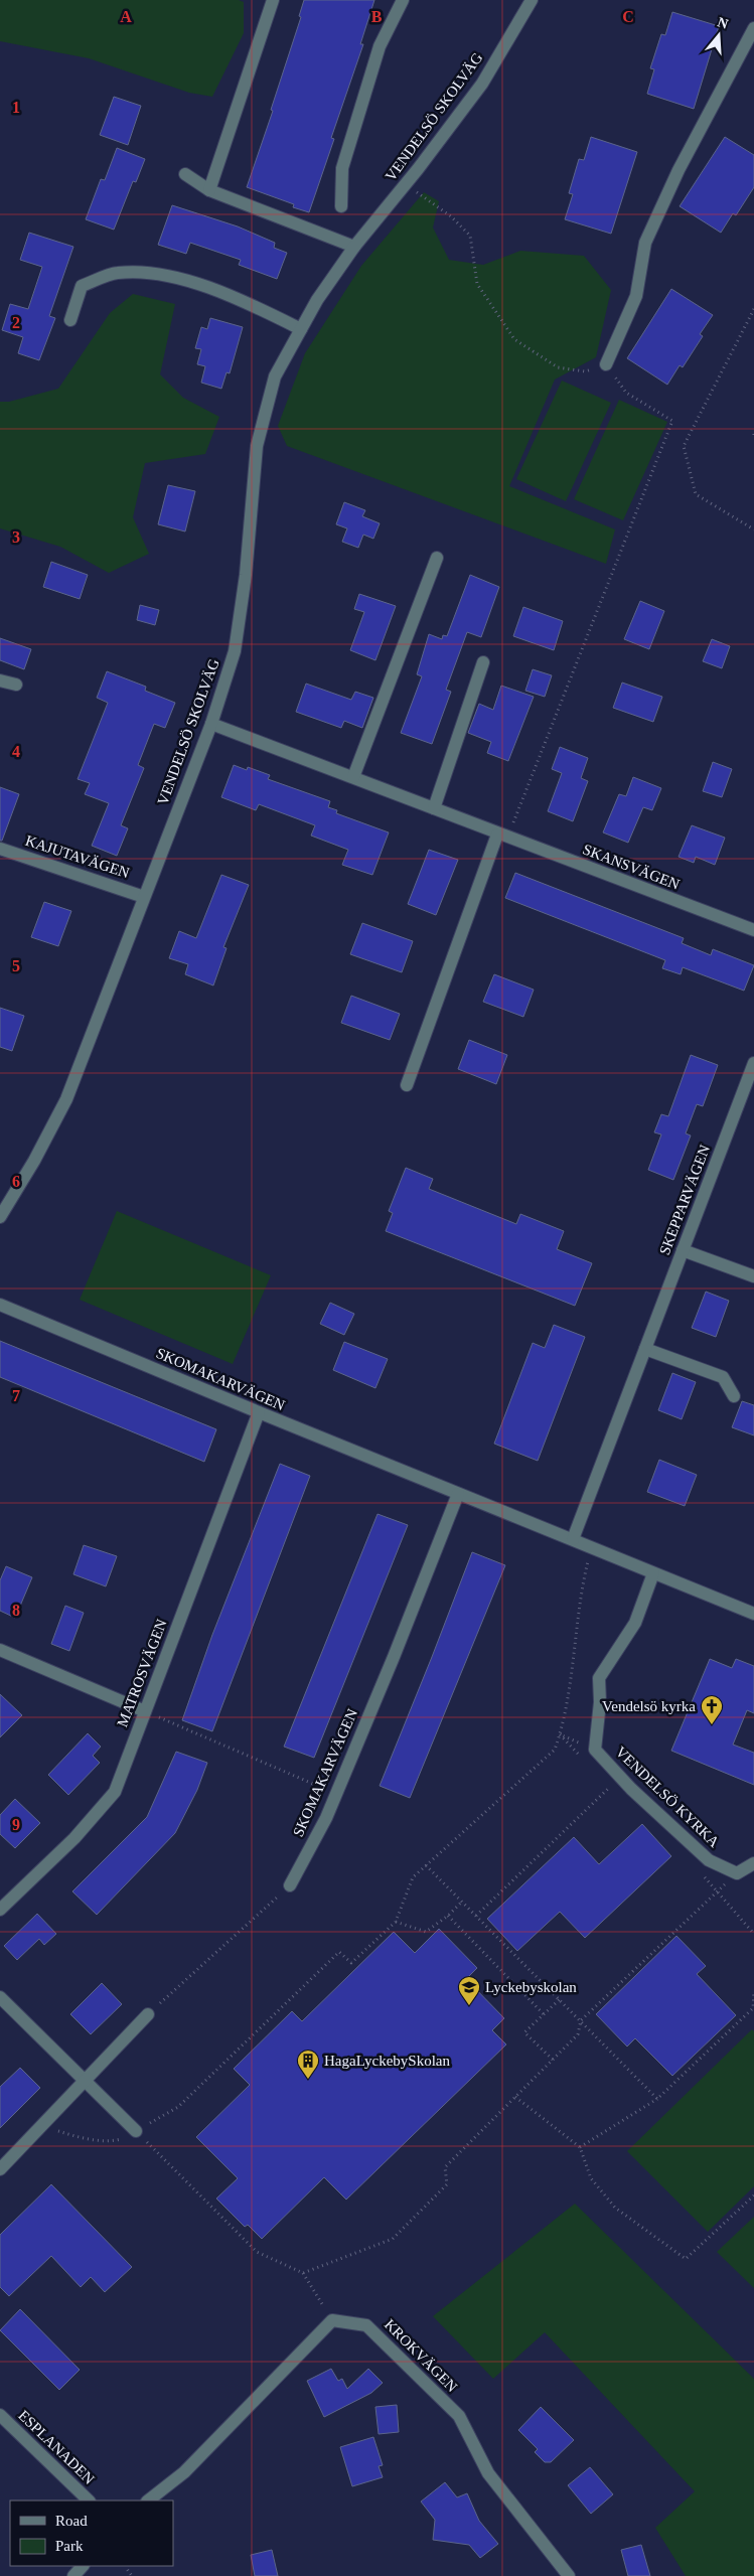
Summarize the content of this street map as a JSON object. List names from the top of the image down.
{
  "streets": {
    "street": [
      "VENDELSÖ SKOLVÄG",
      "KAJUTAVÄGEN",
      "SKANSVÄGEN",
      "SKEPPARVÄGEN",
      "SKOMAKARVÄGEN",
      "MATROSVÄGEN",
      "VENDELSÖ KYRKA",
      "KROKVÄGEN",
      "ESPLANADEN"
    ]
  },
  "crossings": [
    ["VENDELSÖ SKOLVÄG", "KAJUTAVÄGEN"],
    ["VENDELSÖ SKOLVÄG", "SKANSVÄGEN"],
    ["SKEPPARVÄGEN", "SKOMAKARVÄGEN"],
    ["SKOMAKARVÄGEN", "MATROSVÄGEN"],
    ["SKOMAKARVÄGEN", "VENDELSÖ KYRKA"]
  ],
  "places": {
    "church": ["Vendelsö kyrka"],
    "school or university": ["Lyckebyskolan"],
    "building": ["HagaLyckebySkolan"]
  },
  "legend": ["Road", "Park"],
  "north": "top",
  "grid": {
    "columns": ["A", "B", "C"],
    "rows": [
      "1",
      "2",
      "3",
      "4",
      "5",
      "6",
      "7",
      "8",
      "9"
    ]
  }
}
